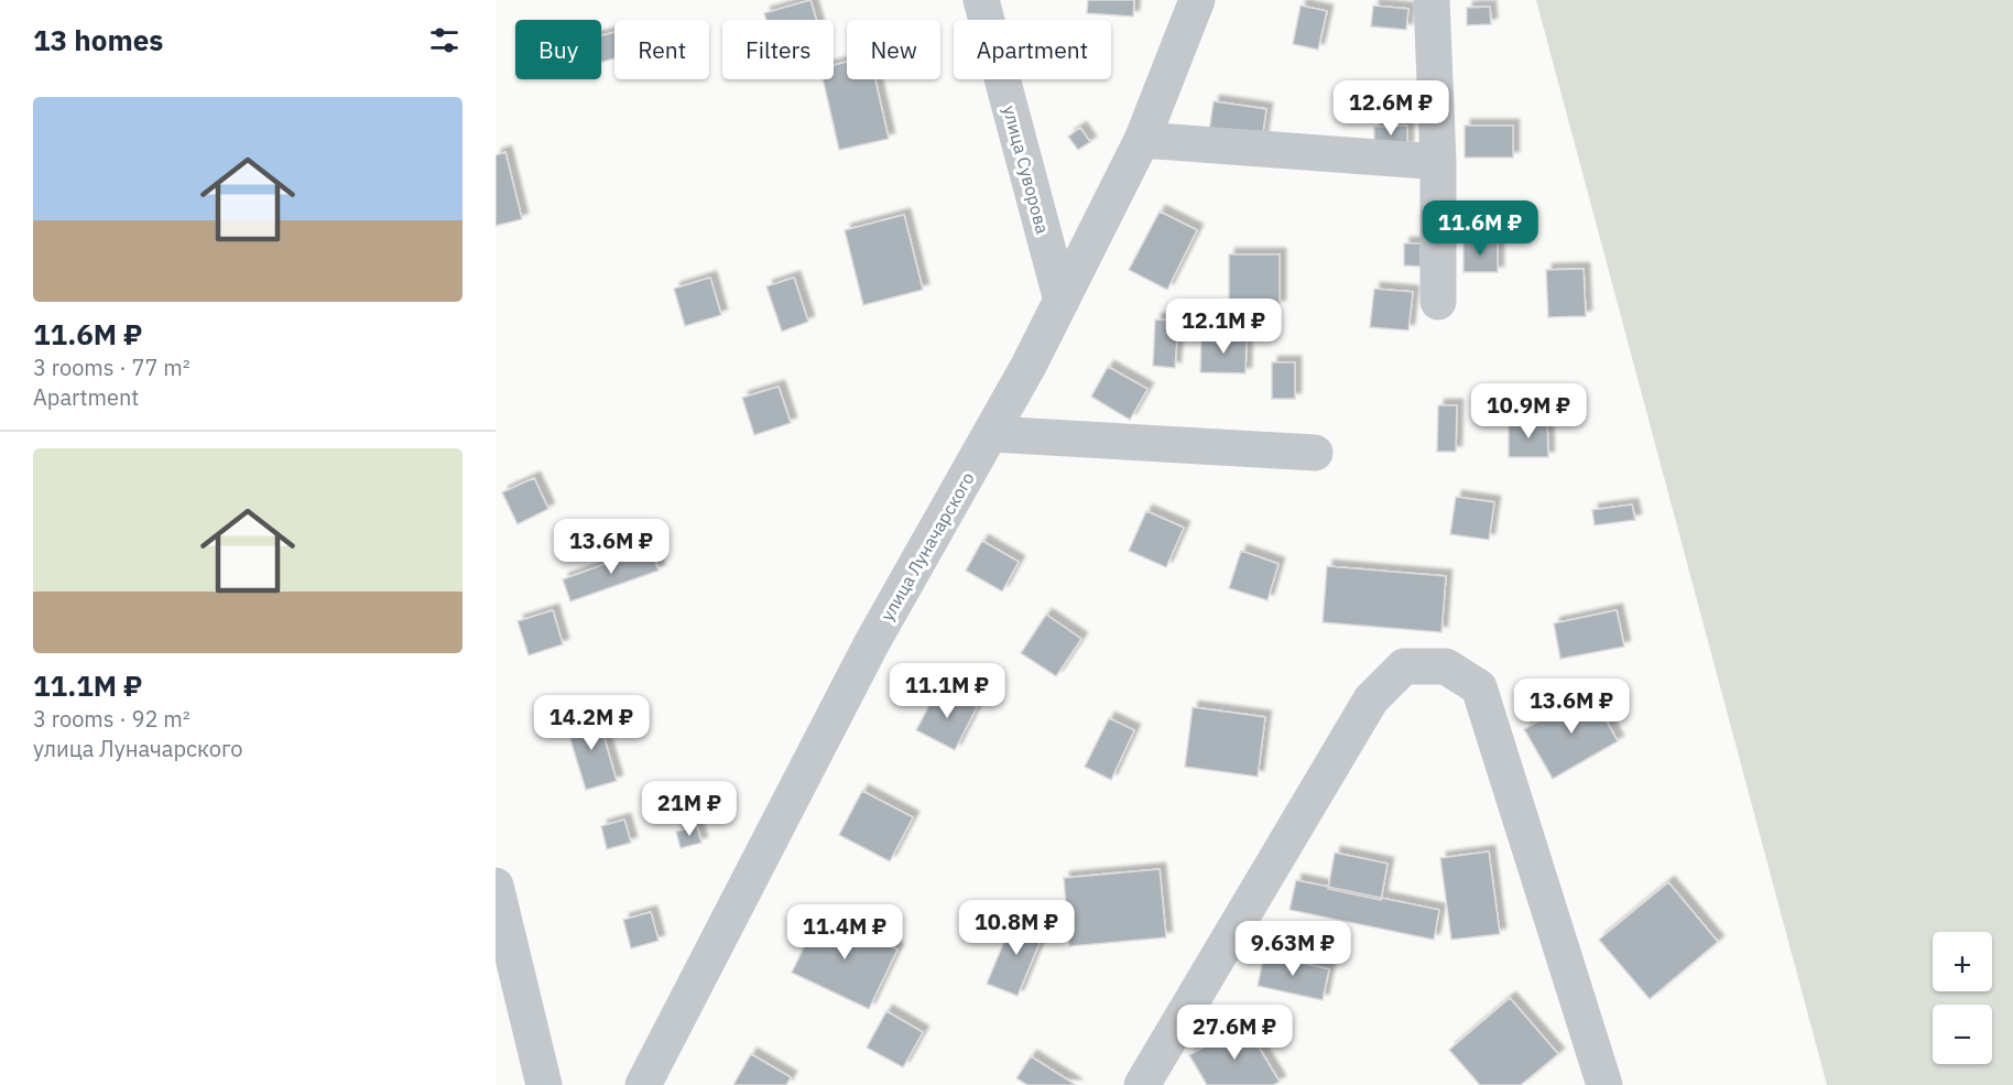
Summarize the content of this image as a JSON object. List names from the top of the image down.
{
  "streets": {
    "street": ["улица Суворова", "улица Луначарского"]
  },
  "crossings": [
    ["улица Суворова", "улица Луначарского"]
  ],
  "page": {
    "heading": "13 homes",
    "chip": [
      "Buy",
      "Rent",
      "Filters",
      "New",
      "Apartment"
    ],
    "list": [
      {
        "name": "11.6M ₽",
        "note": "3 rooms · 77 m² · Apartment"
      },
      {
        "name": "11.1M ₽",
        "note": "3 rooms · 92 m² · улица Луначарского"
      }
    ],
    "price": [
      "12.6M ₽",
      "11.6M ₽",
      "12.1M ₽",
      "10.9M ₽",
      "13.6M ₽",
      "11.1M ₽",
      "13.6M ₽",
      "14.2M ₽",
      "21M ₽",
      "10.8M ₽",
      "11.4M ₽",
      "9.63M ₽",
      "27.6M ₽"
    ],
    "map_buttons": ["+", "−"]
  }
}
